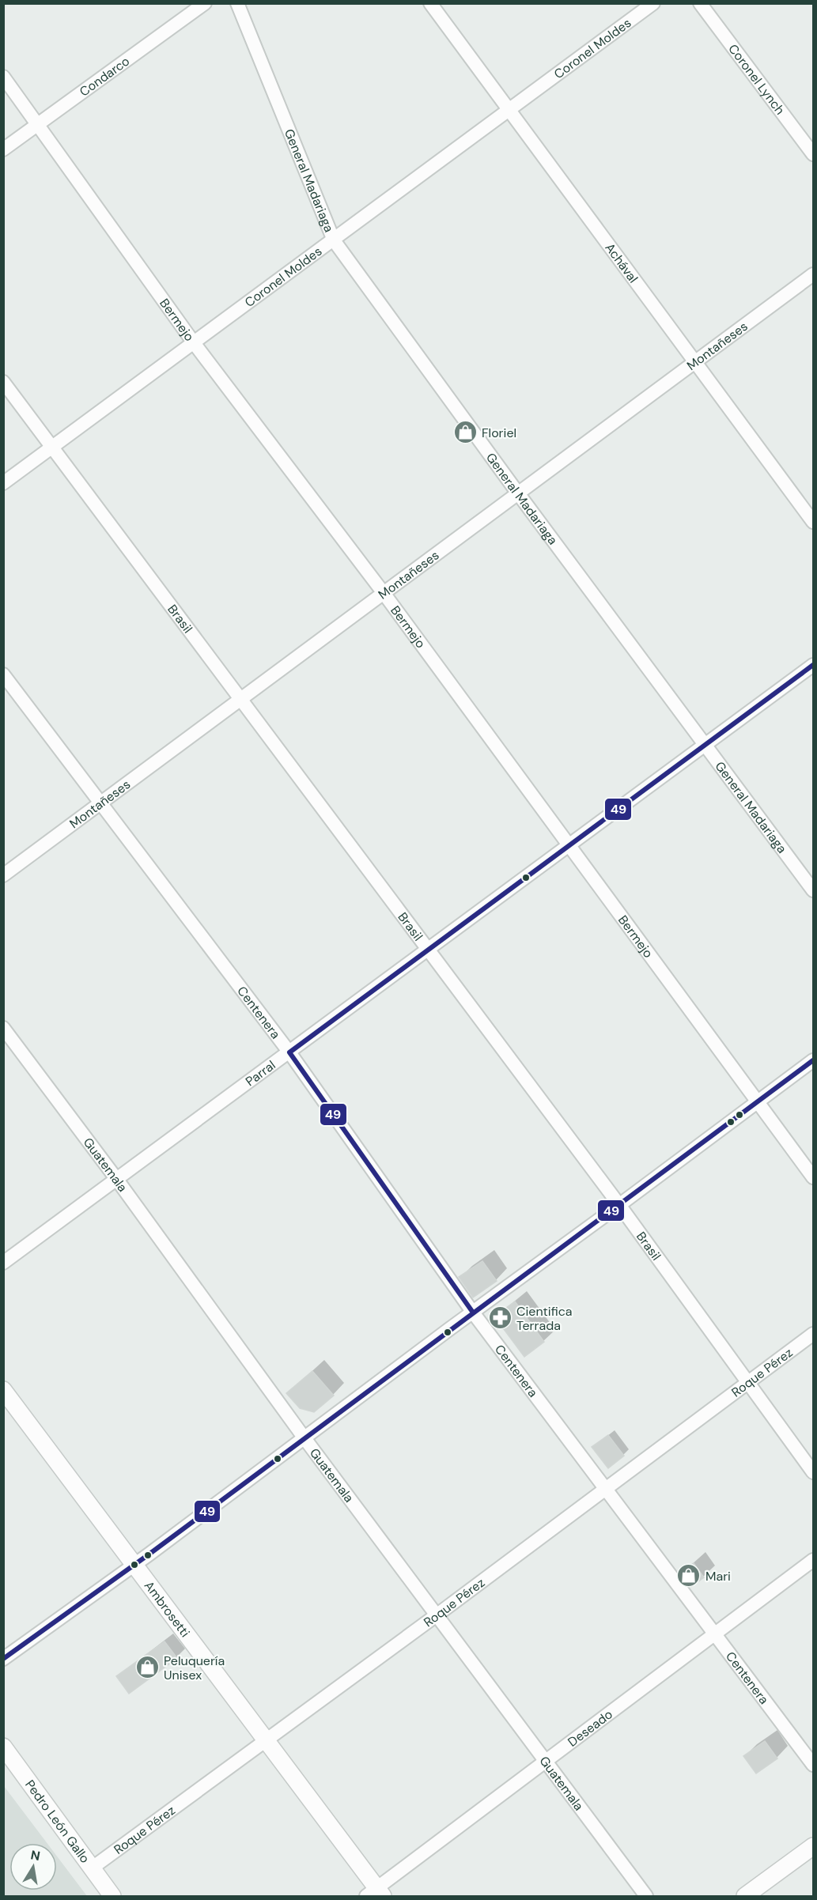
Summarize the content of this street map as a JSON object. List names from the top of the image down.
{
  "streets": {
    "street": [
      "Coronel Moldes",
      "Condarco",
      "Coronel Lynch",
      "General Madariaga",
      "Achával",
      "Bermejo",
      "Montañeses",
      "Brasil",
      "Centenera",
      "Parral",
      "Guatemala",
      "Roque Pérez",
      "Ambrosetti",
      "Deseado",
      "Pedro León Gallo"
    ]
  },
  "crossings": [
    ["Coronel Moldes", "General Madariaga"],
    ["Coronel Moldes", "Achával"],
    ["Coronel Moldes", "Bermejo"],
    ["Coronel Moldes", "Brasil"],
    ["Condarco", "Bermejo"],
    ["General Madariaga", "Montañeses"],
    ["General Madariaga", "Parral"],
    ["Achával", "Montañeses"],
    ["Bermejo", "Montañeses"],
    ["Bermejo", "Parral"],
    ["Montañeses", "Brasil"],
    ["Montañeses", "Centenera"],
    ["Brasil", "Parral"],
    ["Brasil", "Roque Pérez"],
    ["Centenera", "Parral"],
    ["Centenera", "Roque Pérez"],
    ["Centenera", "Deseado"],
    ["Parral", "Guatemala"],
    ["Guatemala", "Roque Pérez"],
    ["Guatemala", "Deseado"],
    ["Roque Pérez", "Ambrosetti"],
    ["Roque Pérez", "Pedro León Gallo"],
    ["Ambrosetti", "Deseado"]
  ],
  "places": {
    "shop": ["Floriel", "Mari", "Peluquería Unisex"],
    "pharmacy": ["Cientifica Terrada"]
  },
  "lines": ["transit line 49"],
  "north": "top"
}
